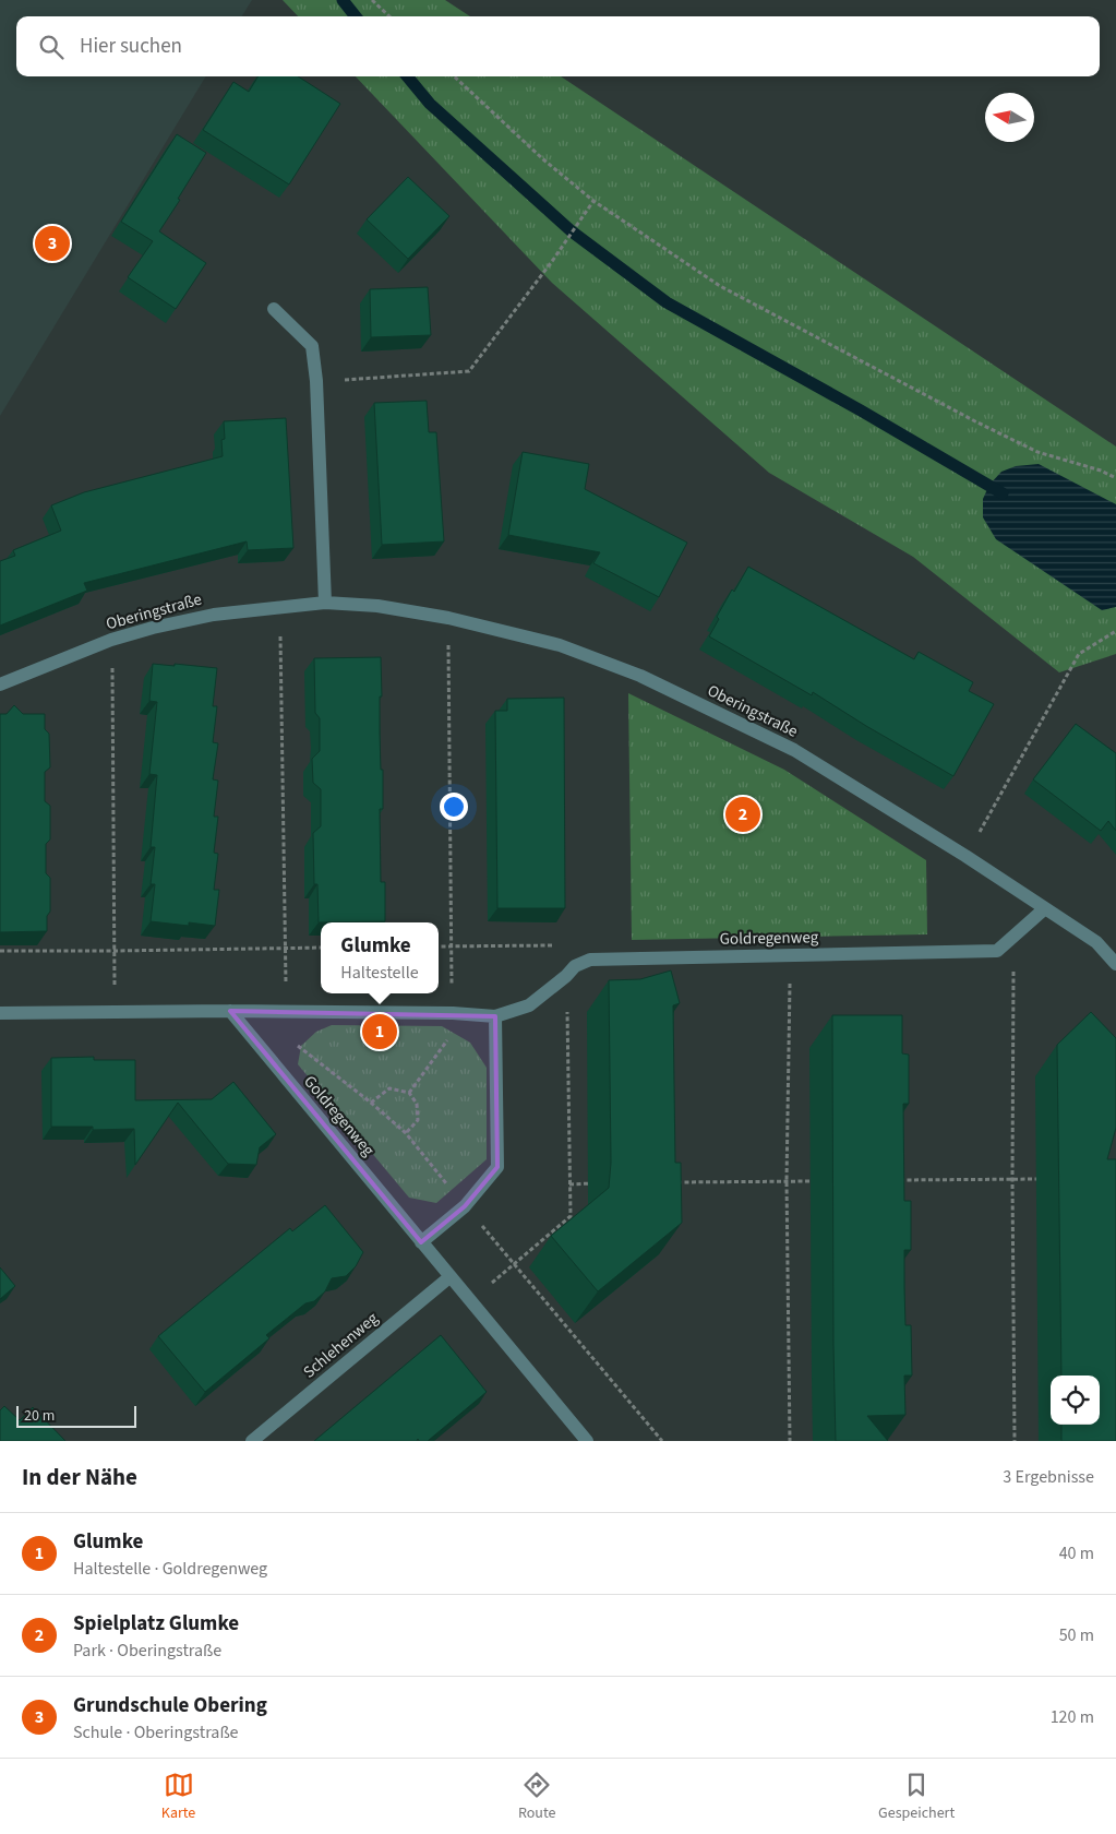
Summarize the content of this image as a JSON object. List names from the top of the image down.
{
  "streets": {
    "street": ["Oberingstraße", "Goldregenweg", "Schlehenweg"]
  },
  "crossings": [
    ["Oberingstraße", "Goldregenweg"],
    ["Goldregenweg", "Schlehenweg"]
  ],
  "scale_bar": "20 m",
  "north": "left",
  "page": {
    "search": "Hier suchen",
    "pins": ["3", "2", "1"],
    "popup": ["Glumke", "Haltestelle"],
    "scale": "20 m",
    "heading": ["In der Nähe", "3 Ergebnisse"],
    "list": [
      {
        "mark": "1",
        "name": "Glumke",
        "note": "Haltestelle · Goldregenweg",
        "value": "40 m"
      },
      {
        "mark": "2",
        "name": "Spielplatz Glumke",
        "note": "Park · Oberingstraße",
        "value": "50 m"
      },
      {
        "mark": "3",
        "name": "Grundschule Obering",
        "note": "Schule · Oberingstraße",
        "value": "120 m"
      }
    ],
    "nav": ["Karte", "Route", "Gespeichert"]
  }
}
